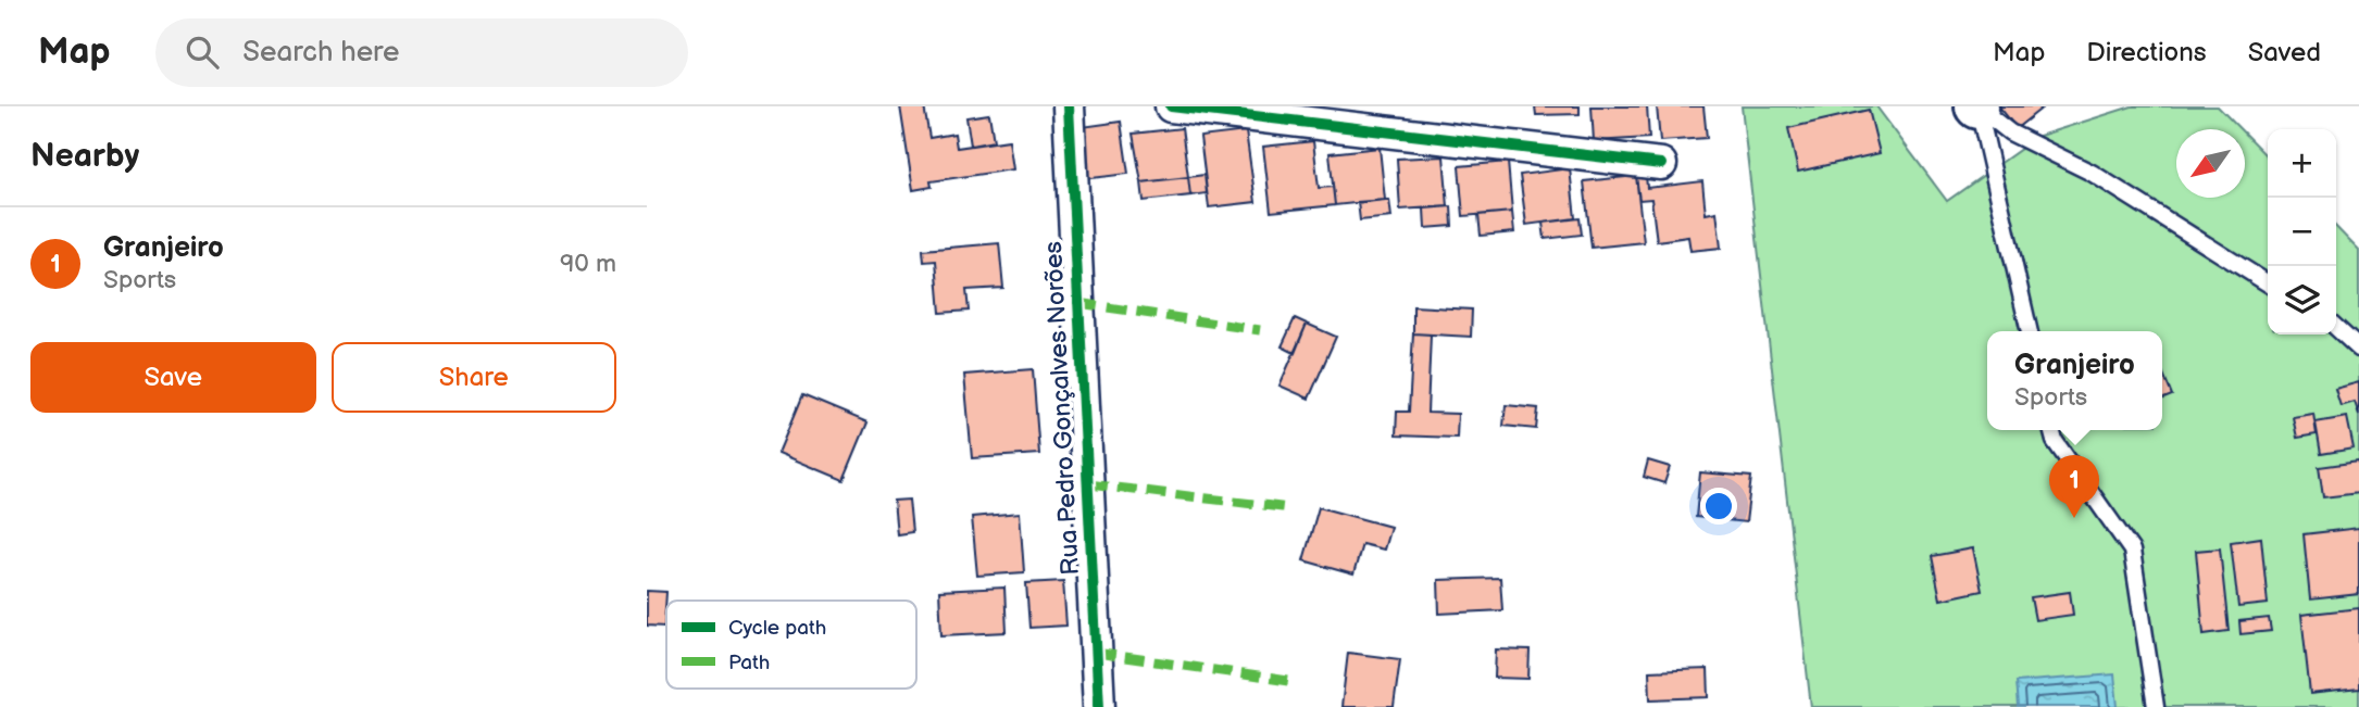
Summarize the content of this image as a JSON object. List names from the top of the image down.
{
  "streets": {
    "street": ["Rua Pedro Gonçalves Norões"]
  },
  "legend": ["Cycle path", "Path"],
  "north": "bottom left",
  "page": {
    "header": "Map",
    "search": "Search here",
    "nav": ["Map", "Directions", "Saved"],
    "heading": "Nearby",
    "map_buttons": ["+", "−"],
    "list": [
      {
        "mark": "1",
        "name": "Granjeiro",
        "note": "Sports",
        "value": "90 m"
      }
    ],
    "buttons": ["Save", "Share"],
    "popup": ["Granjeiro", "Sports"],
    "pins": "1"
  }
}
